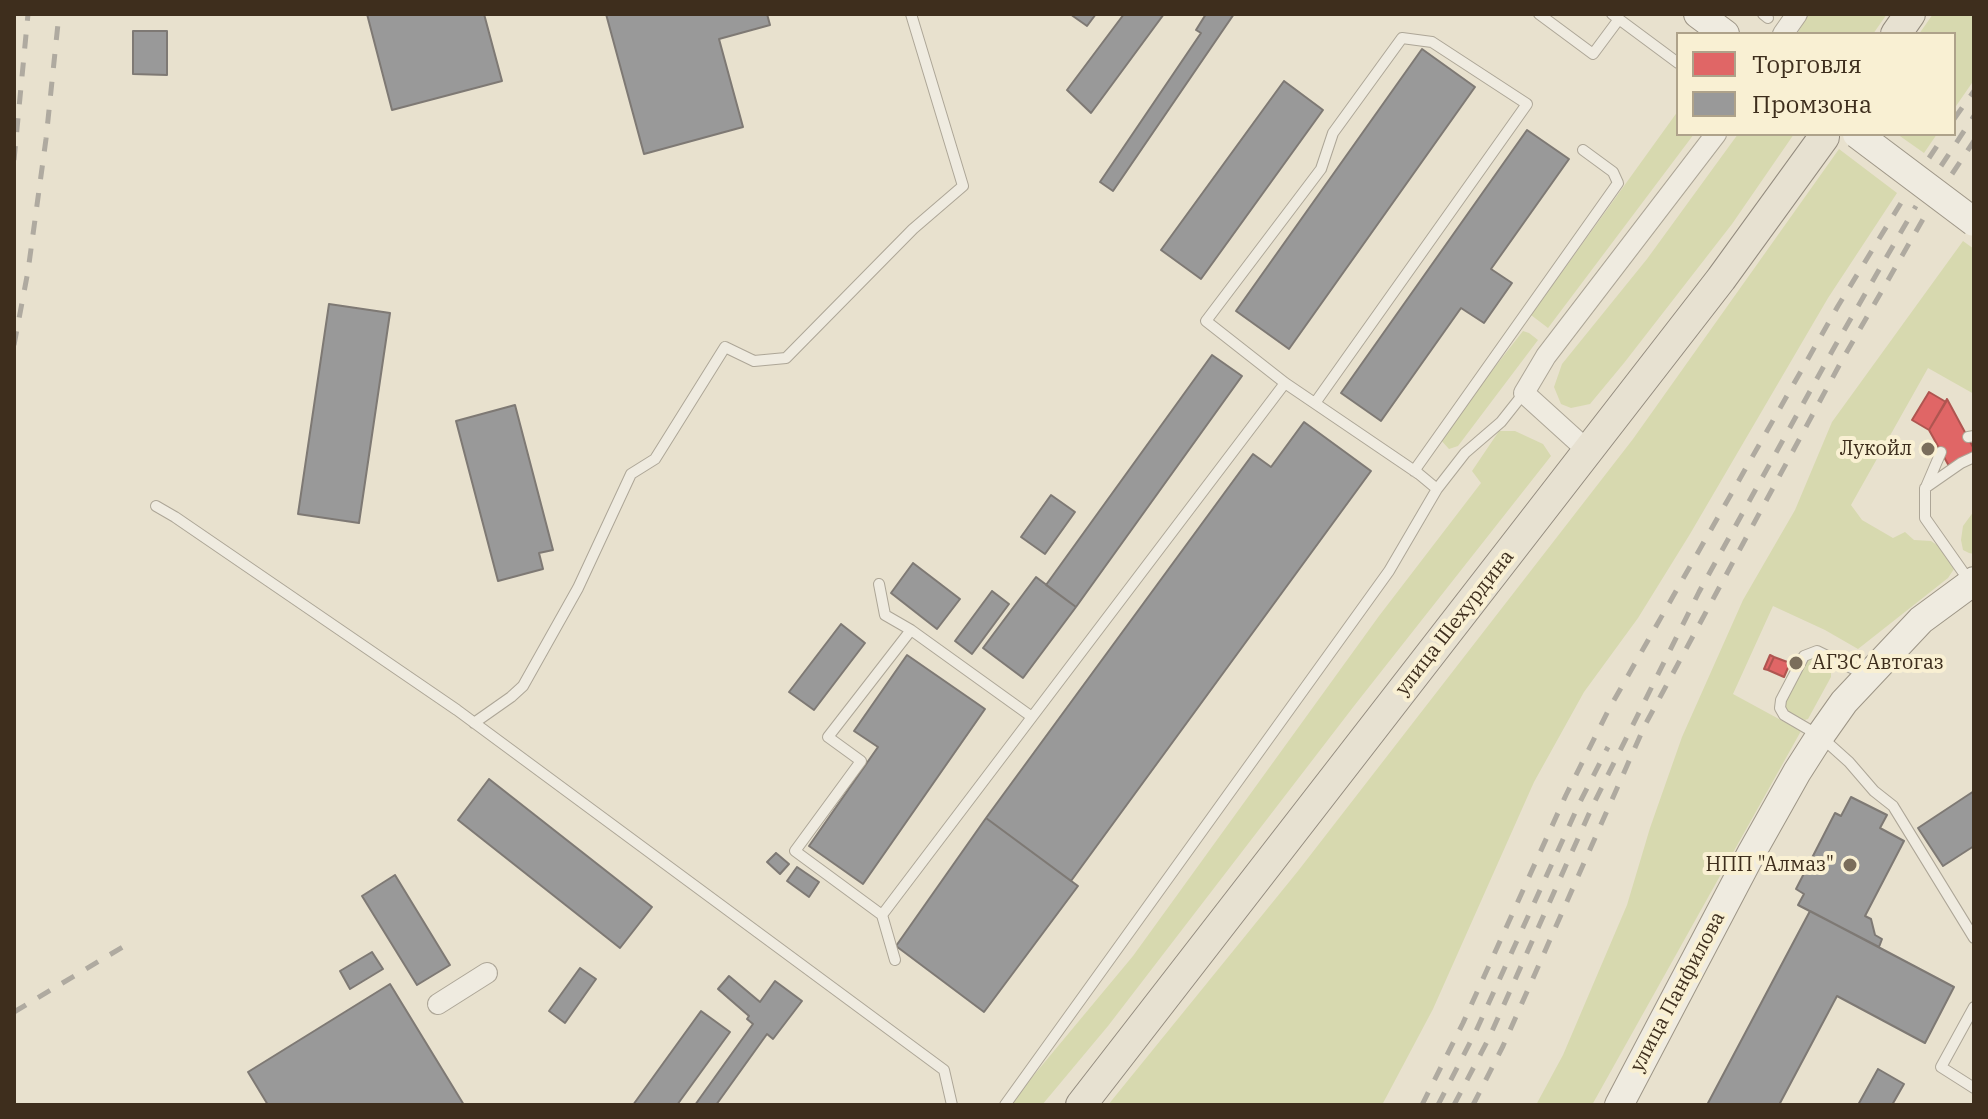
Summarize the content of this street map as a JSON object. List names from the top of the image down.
{
  "streets": {
    "main road": ["улица Шехурдина", "улица Панфилова"]
  },
  "places": ["Лукойл", "АГЗС Автогаз", "НПП \"Алмаз\""],
  "legend": ["Торговля", "Промзона"]
}
